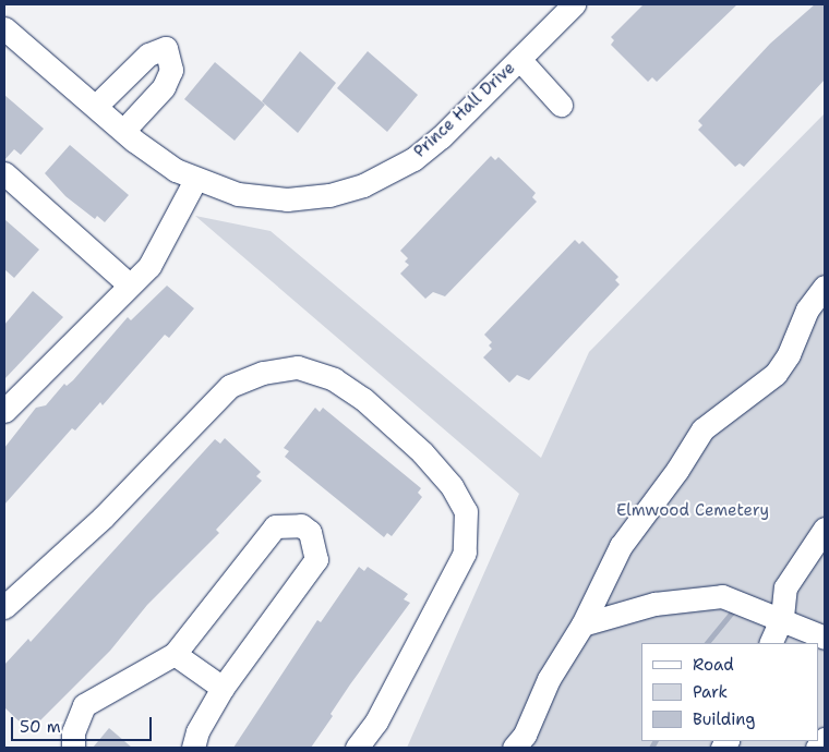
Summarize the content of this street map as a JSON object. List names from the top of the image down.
{
  "streets": {
    "street": ["Prince Hall Drive"]
  },
  "parks": ["Elmwood Cemetery"],
  "legend": ["Road", "Park", "Building"],
  "scale_bar": "50 m"
}
